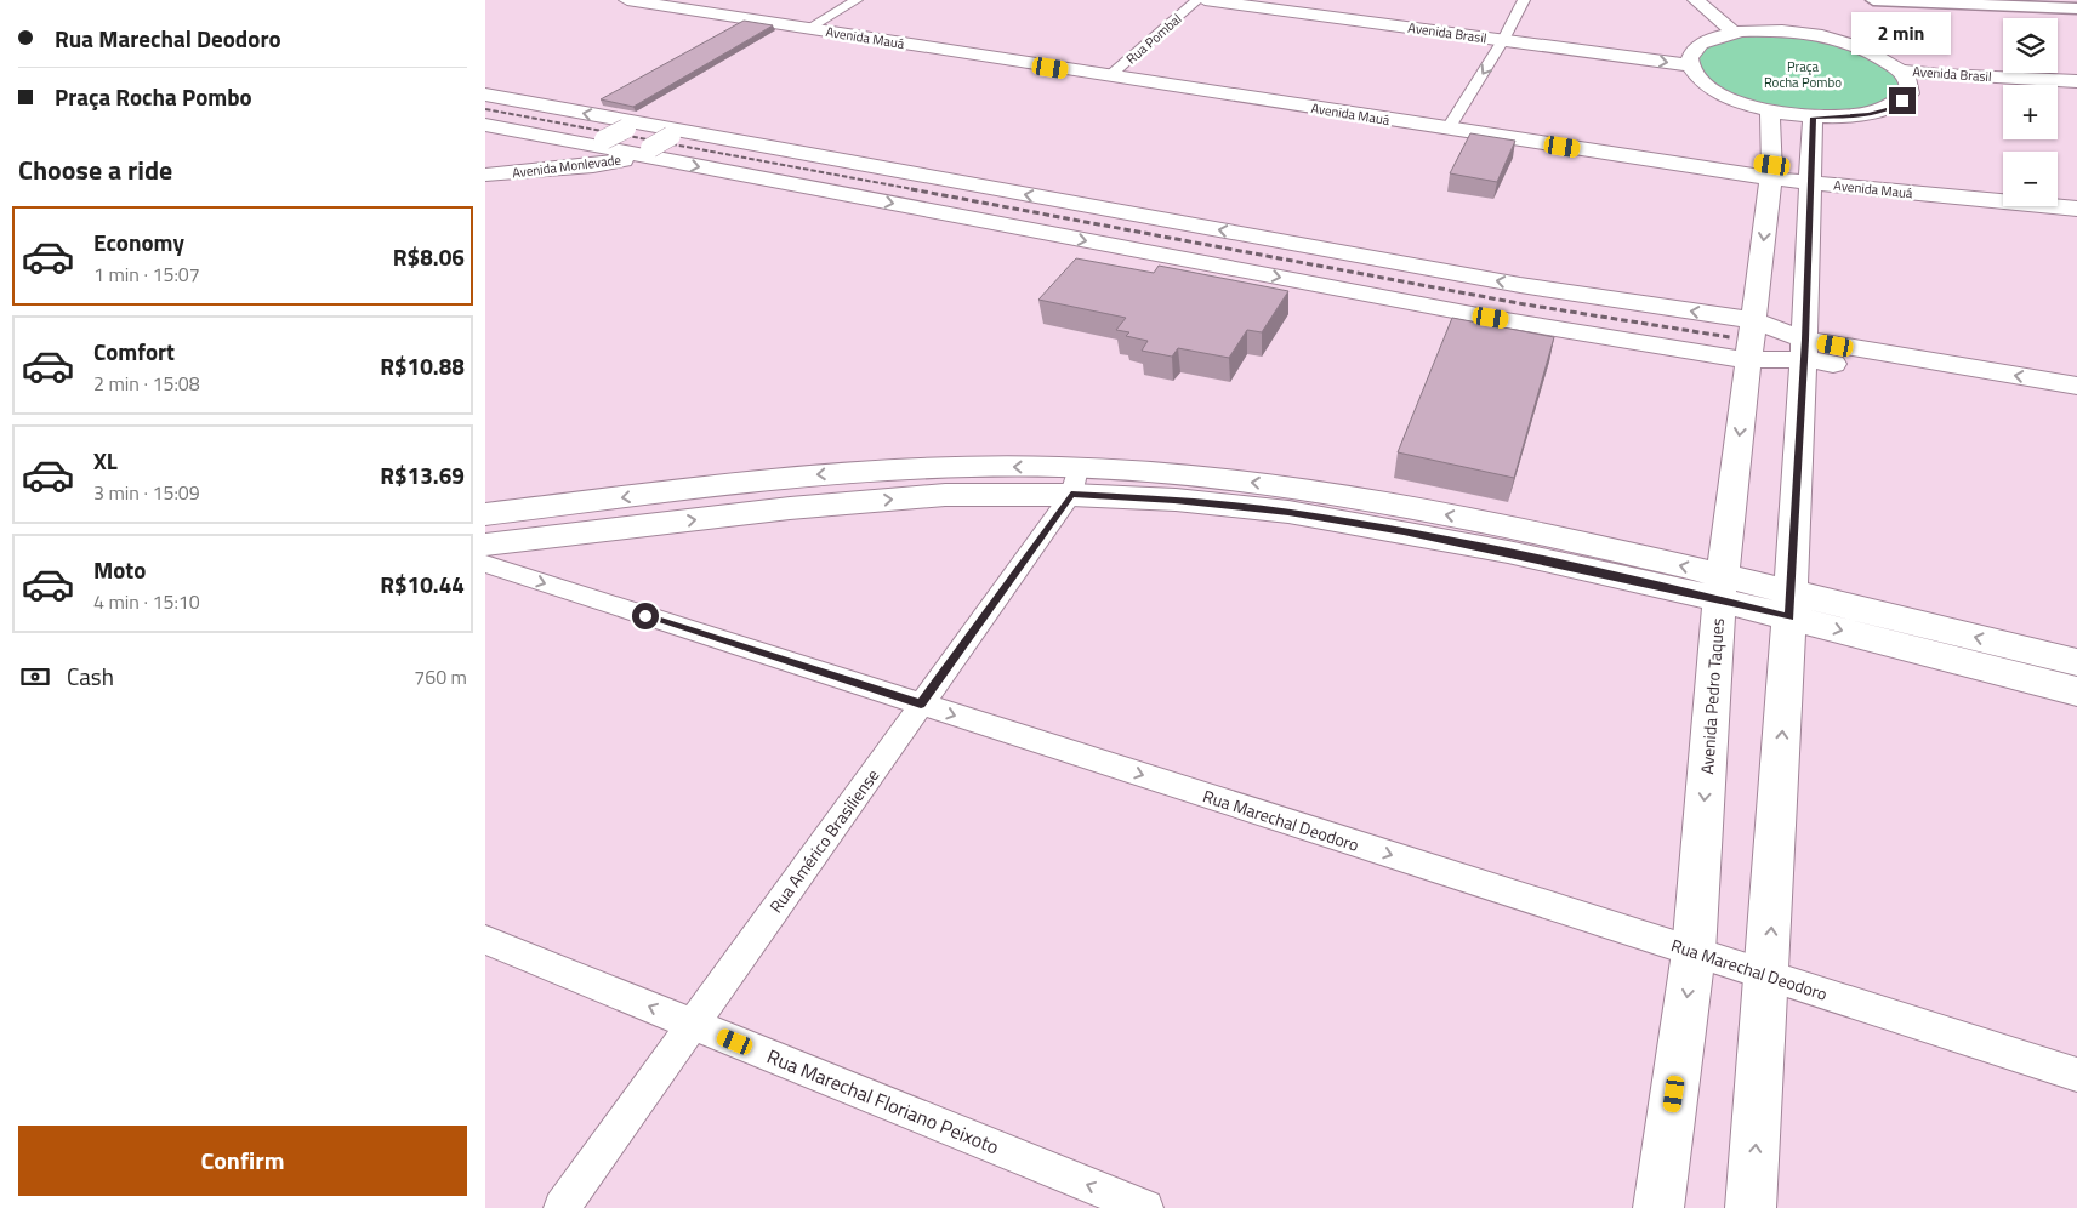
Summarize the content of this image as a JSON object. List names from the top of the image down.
{
  "streets": {
    "main road": [
      "Avenida Brasil",
      "Avenida Mauá",
      "Avenida Monlevade",
      "Avenida Pedro Taques"
    ],
    "street": [
      "Rua Pombal",
      "Rua Marechal Deodoro",
      "Rua Américo Brasiliense",
      "Rua Marechal Floriano Peixoto"
    ]
  },
  "crossings": [
    ["Avenida Mauá", "Rua Pombal"],
    ["Avenida Mauá", "Avenida Pedro Taques"],
    ["Avenida Pedro Taques", "Rua Marechal Deodoro"],
    ["Rua Marechal Deodoro", "Rua Américo Brasiliense"],
    ["Rua Américo Brasiliense", "Rua Marechal Floriano Peixoto"]
  ],
  "one_way": ["Rua Marechal Deodoro", "Rua Marechal Floriano Peixoto"],
  "parks": ["Praça Rocha Pombo"],
  "page": {
    "banner": ["Rua Marechal Deodoro", "Praça Rocha Pombo"],
    "bubble": "2 min",
    "map_buttons": ["+", "−"],
    "heading": "Choose a ride",
    "list": [
      {
        "name": "Economy",
        "note": "1 min · 15:07",
        "value": "R$8.06"
      },
      {
        "name": "Comfort",
        "note": "2 min · 15:08",
        "value": "R$10.88"
      },
      {
        "name": "XL",
        "note": "3 min · 15:09",
        "value": "R$13.69"
      },
      {
        "name": "Moto",
        "note": "4 min · 15:10",
        "value": "R$10.44"
      }
    ],
    "pay": ["Cash", "760 m"],
    "buttons": "Confirm"
  }
}
